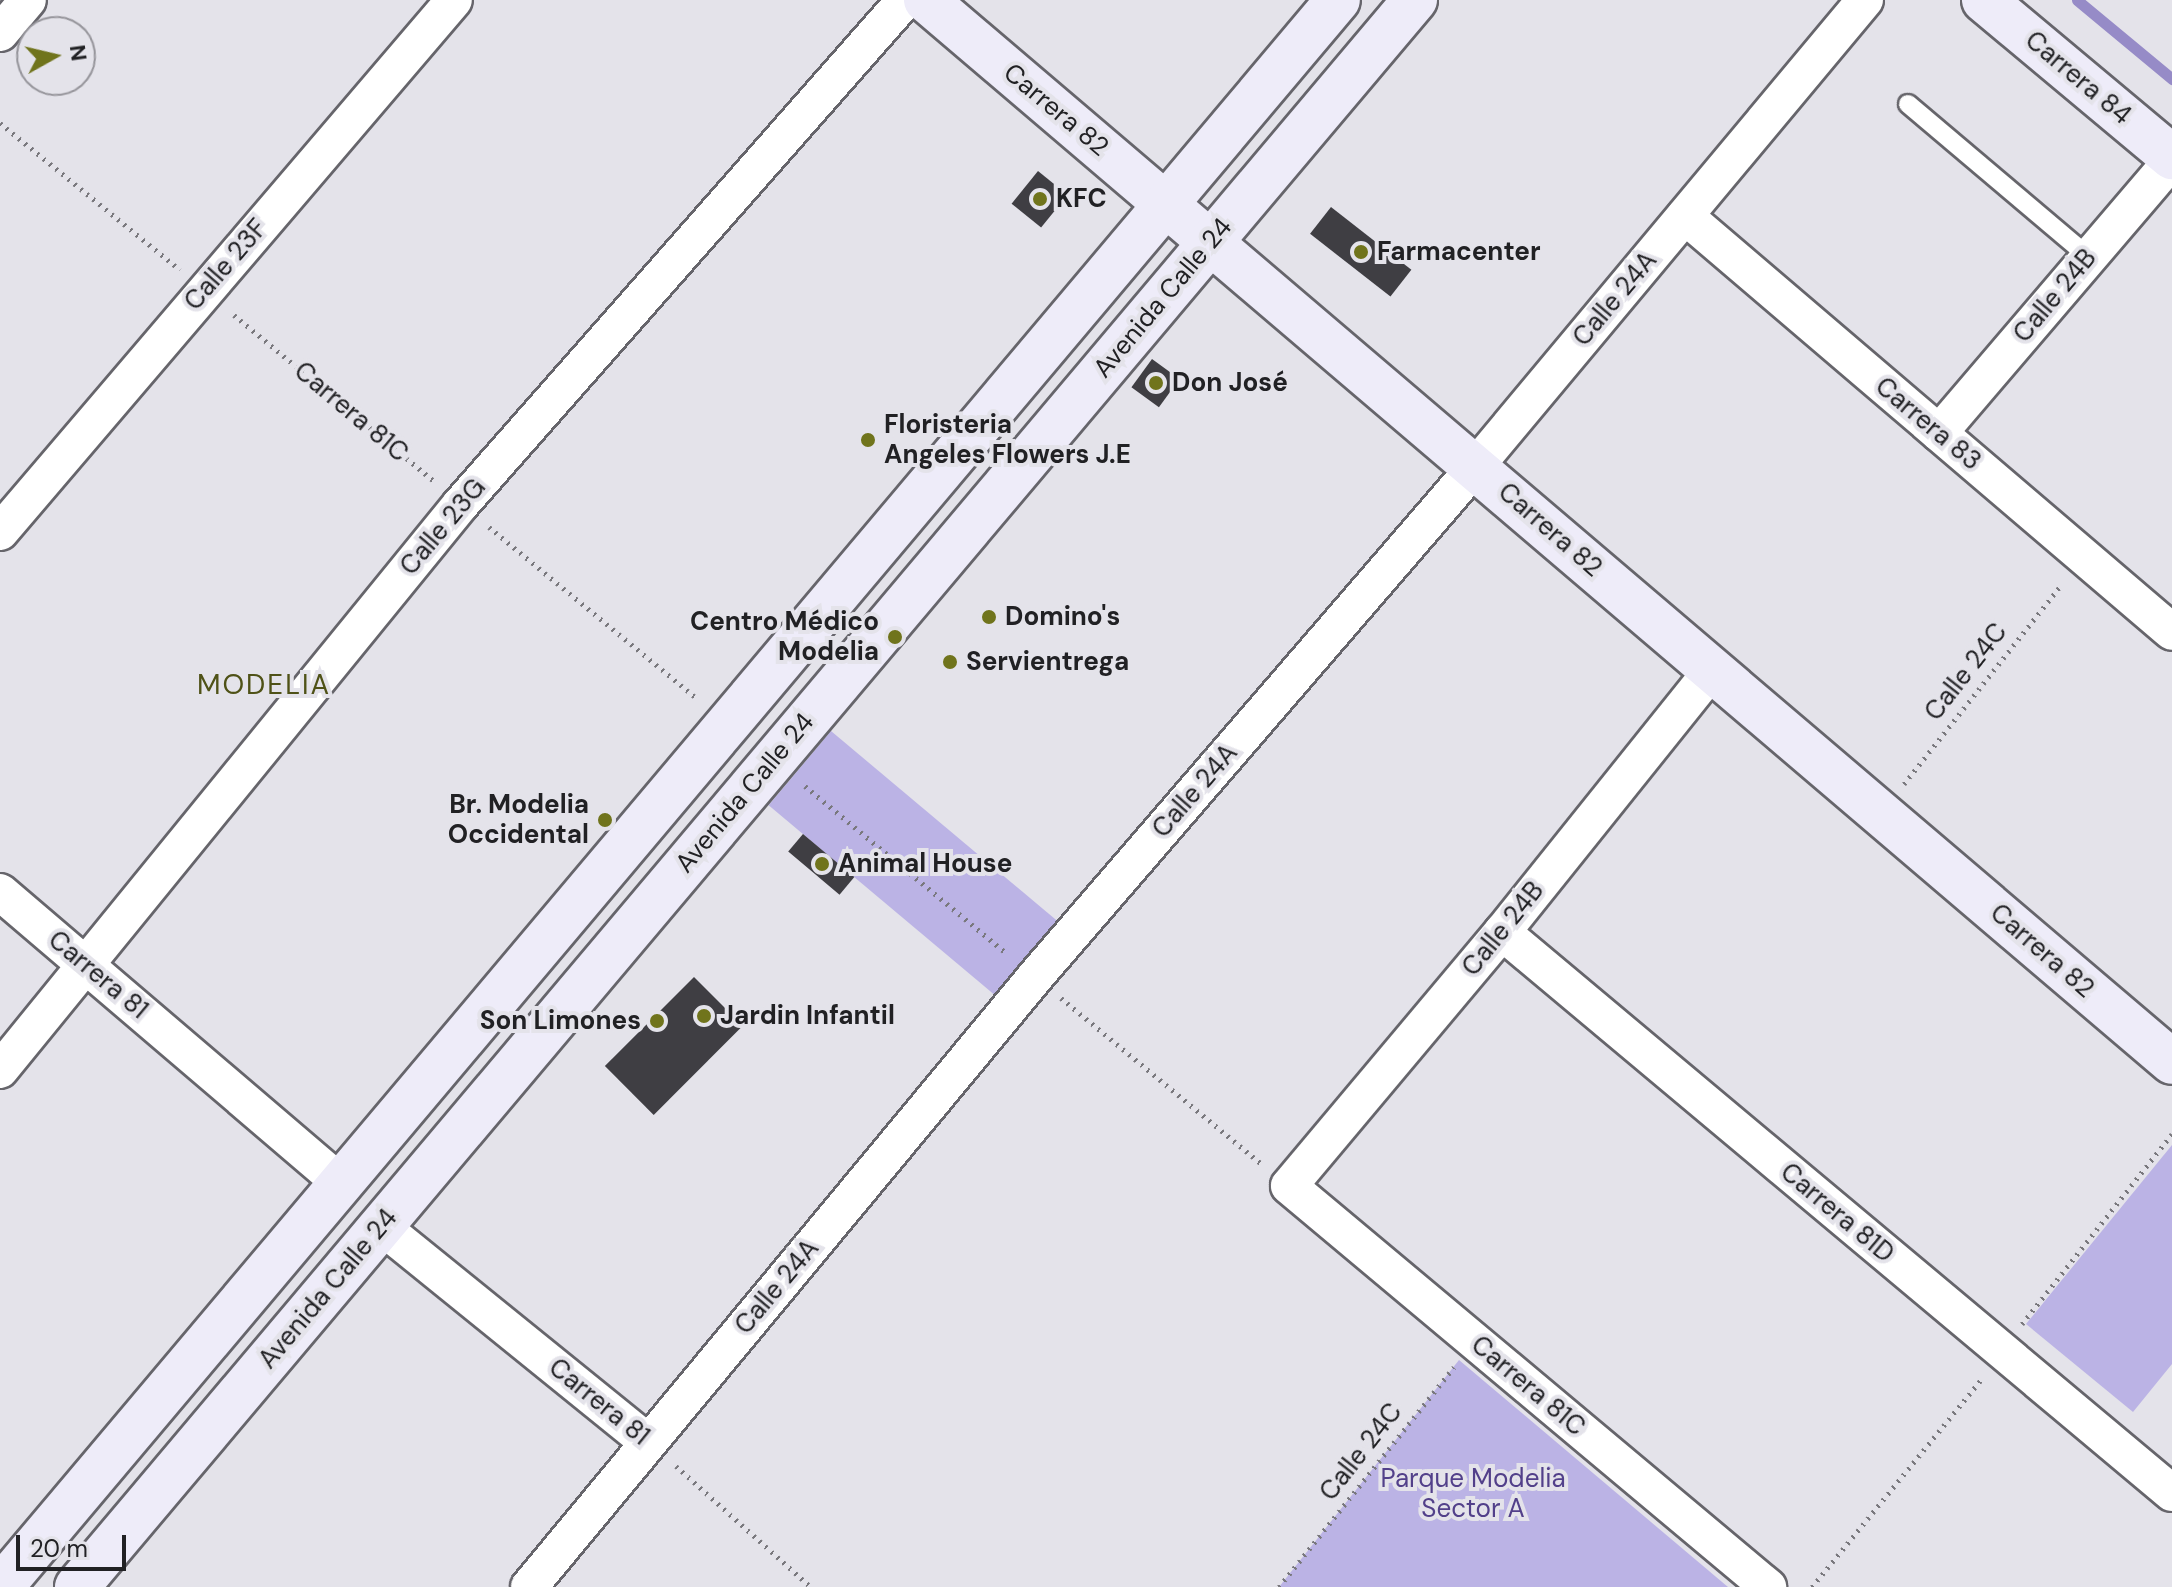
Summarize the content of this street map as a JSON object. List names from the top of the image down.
{
  "streets": {
    "main road": ["Carrera 84", "Carrera 82", "Avenida Calle 24"],
    "street": [
      "Calle 23F",
      "Calle 24B",
      "Calle 24A",
      "Carrera 81C",
      "Carrera 83",
      "Calle 23G",
      "Carrera 81",
      "Carrera 81D"
    ],
    "path": ["Calle 24C"]
  },
  "crossings": [
    ["Carrera 84", "Calle 24B"],
    ["Carrera 82", "Calle 24B"],
    ["Carrera 82", "Avenida Calle 24"],
    ["Carrera 82", "Calle 24A"],
    ["Carrera 82", "Calle 24C"],
    ["Calle 23F", "Carrera 81C"],
    ["Calle 24B", "Carrera 81C"],
    ["Calle 24B", "Carrera 83"],
    ["Calle 24B", "Carrera 81D"],
    ["Avenida Calle 24", "Carrera 81"],
    ["Calle 24A", "Carrera 83"],
    ["Calle 24A", "Carrera 81"],
    ["Carrera 81C", "Calle 23G"],
    ["Carrera 81C", "Calle 24C"],
    ["Carrera 83", "Calle 24C"],
    ["Calle 23G", "Carrera 81"]
  ],
  "districts": ["MODELIA"],
  "parks": ["Parque Modelia Sector A"],
  "places": [
    "KFC",
    "Farmacenter",
    "Don José",
    "Floristeria Angeles Flowers J.E",
    "Domino's",
    "Centro Médico Modelia",
    "Servientrega",
    "Br. Modelia Occidental",
    "Animal House",
    "Jardin Infantil",
    "Son Limones"
  ],
  "scale_bar": "20 m",
  "north": "right"
}
